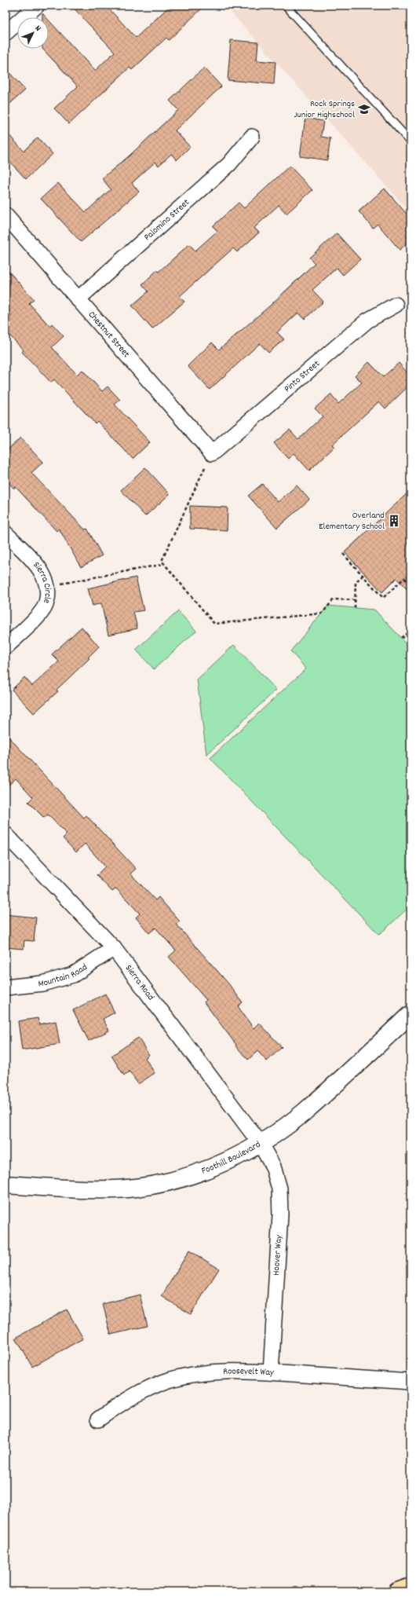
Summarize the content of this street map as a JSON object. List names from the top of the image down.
{
  "streets": {
    "main road": ["Foothill Boulevard"],
    "street": [
      "Palomino Street",
      "Chestnut Street",
      "Pinto Street",
      "Sierra Circle",
      "Mountain Road",
      "Sierra Road",
      "Hoover Way",
      "Roosevelt Way"
    ]
  },
  "crossings": [
    ["Palomino Street", "Chestnut Street"],
    ["Chestnut Street", "Pinto Street"],
    ["Mountain Road", "Sierra Road"],
    ["Sierra Road", "Foothill Boulevard"],
    ["Sierra Road", "Hoover Way"],
    ["Foothill Boulevard", "Hoover Way"],
    ["Hoover Way", "Roosevelt Way"]
  ],
  "places": {
    "school or university": ["Rock Springs Junior Highschool"],
    "building": ["Overland Elementary School"]
  },
  "north": "top right"
}
